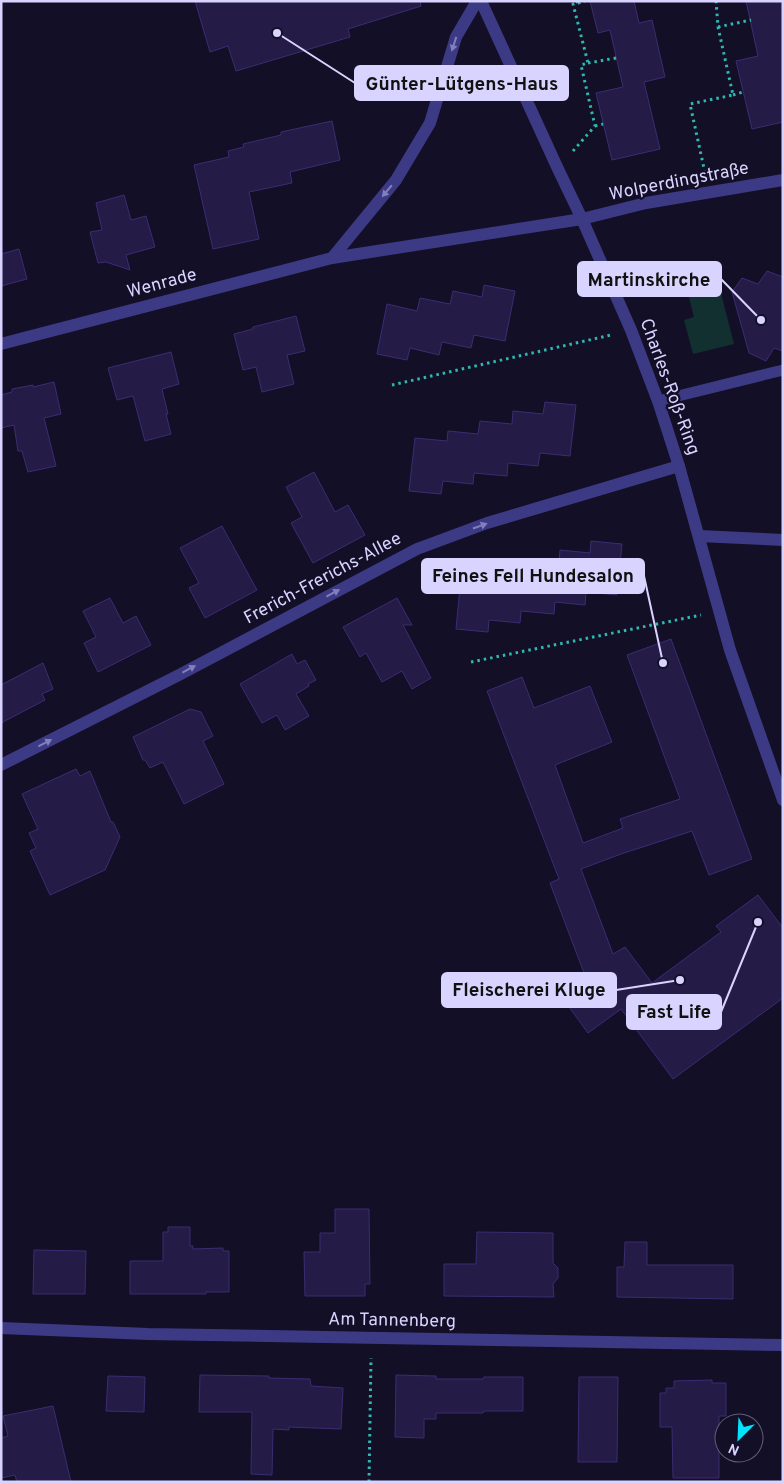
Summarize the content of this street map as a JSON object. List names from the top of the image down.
{
  "streets": {
    "street": [
      "Wolperdingstraße",
      "Wenrade",
      "Charles-Roß-Ring",
      "Frerich-Frerichs-Allee",
      "Am Tannenberg"
    ]
  },
  "crossings": [
    ["Wolperdingstraße", "Wenrade"],
    ["Wolperdingstraße", "Charles-Roß-Ring"],
    ["Wenrade", "Charles-Roß-Ring"],
    ["Charles-Roß-Ring", "Frerich-Frerichs-Allee"]
  ],
  "one_way": ["Frerich-Frerichs-Allee"],
  "places": [
    "Günter-Lütgens-Haus",
    "Martinskirche",
    "Feines Fell Hundesalon",
    "Fast Life",
    "Fleischerei Kluge"
  ],
  "north": "bottom left"
}
